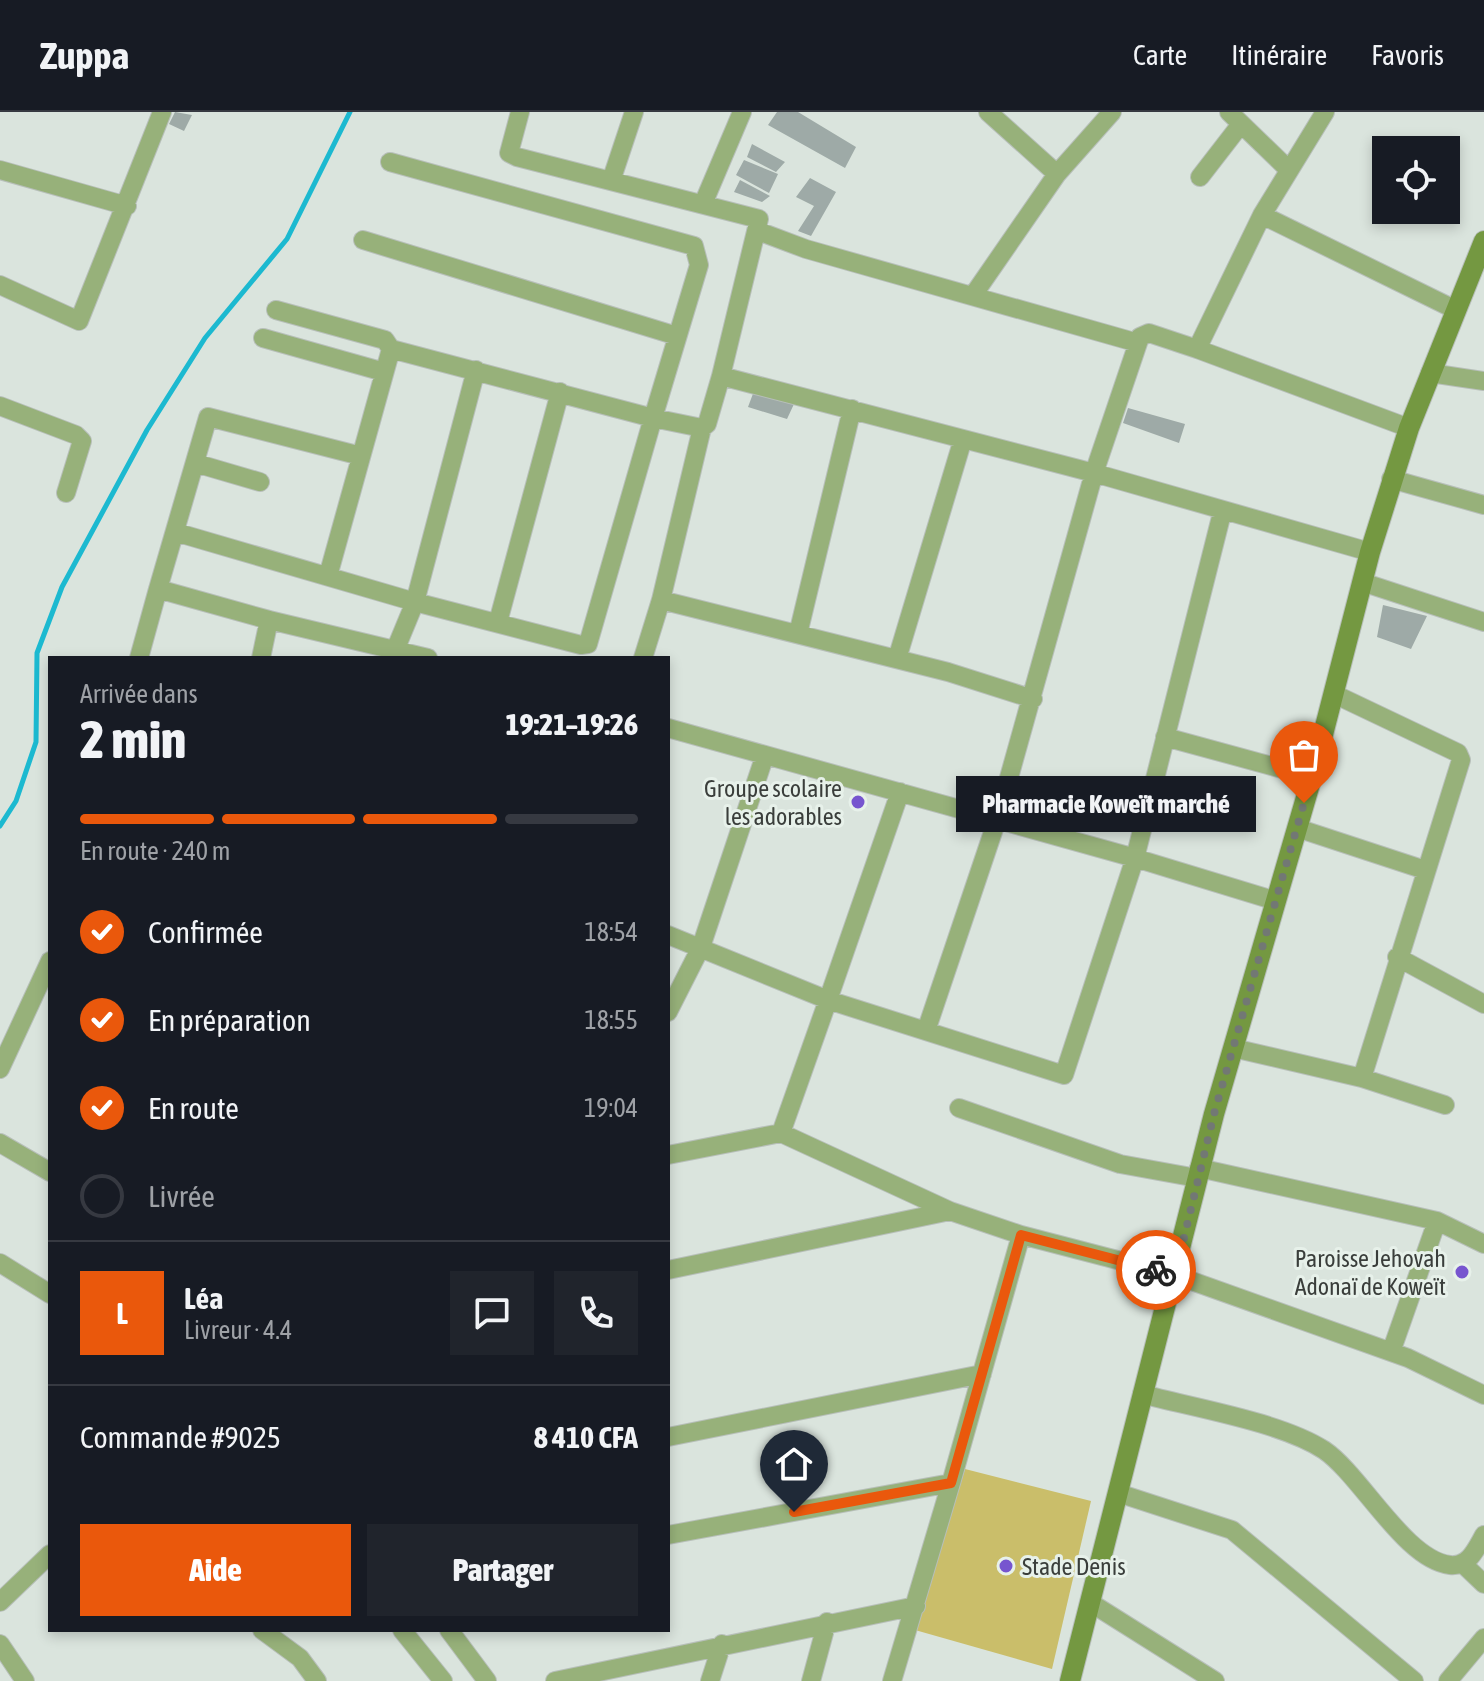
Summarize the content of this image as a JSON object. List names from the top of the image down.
{
  "places": [
    "Groupe scolaire les adorables",
    "Pharmacie Koweït marché",
    "Paroisse Jehovah Adonaï de Koweït",
    "Stade Denis"
  ],
  "page": {
    "header": "Zuppa",
    "nav": ["Carte", "Itinéraire", "Favoris"],
    "heading": ["2 min", "Arrivée dans", "19:21–19:26"],
    "panel": [
      "Léa",
      "Livreur · 4.4",
      "Commande #9025",
      "8 410 CFA"
    ],
    "bubble": "Pharmacie Koweït marché",
    "bar": "En route · 240 m",
    "list": [
      ["Confirmée", "18:54"],
      ["En préparation", "18:55"],
      ["En route", "19:04"],
      "Livrée"
    ],
    "round": "L",
    "buttons": ["Aide", "Partager"]
  }
}
